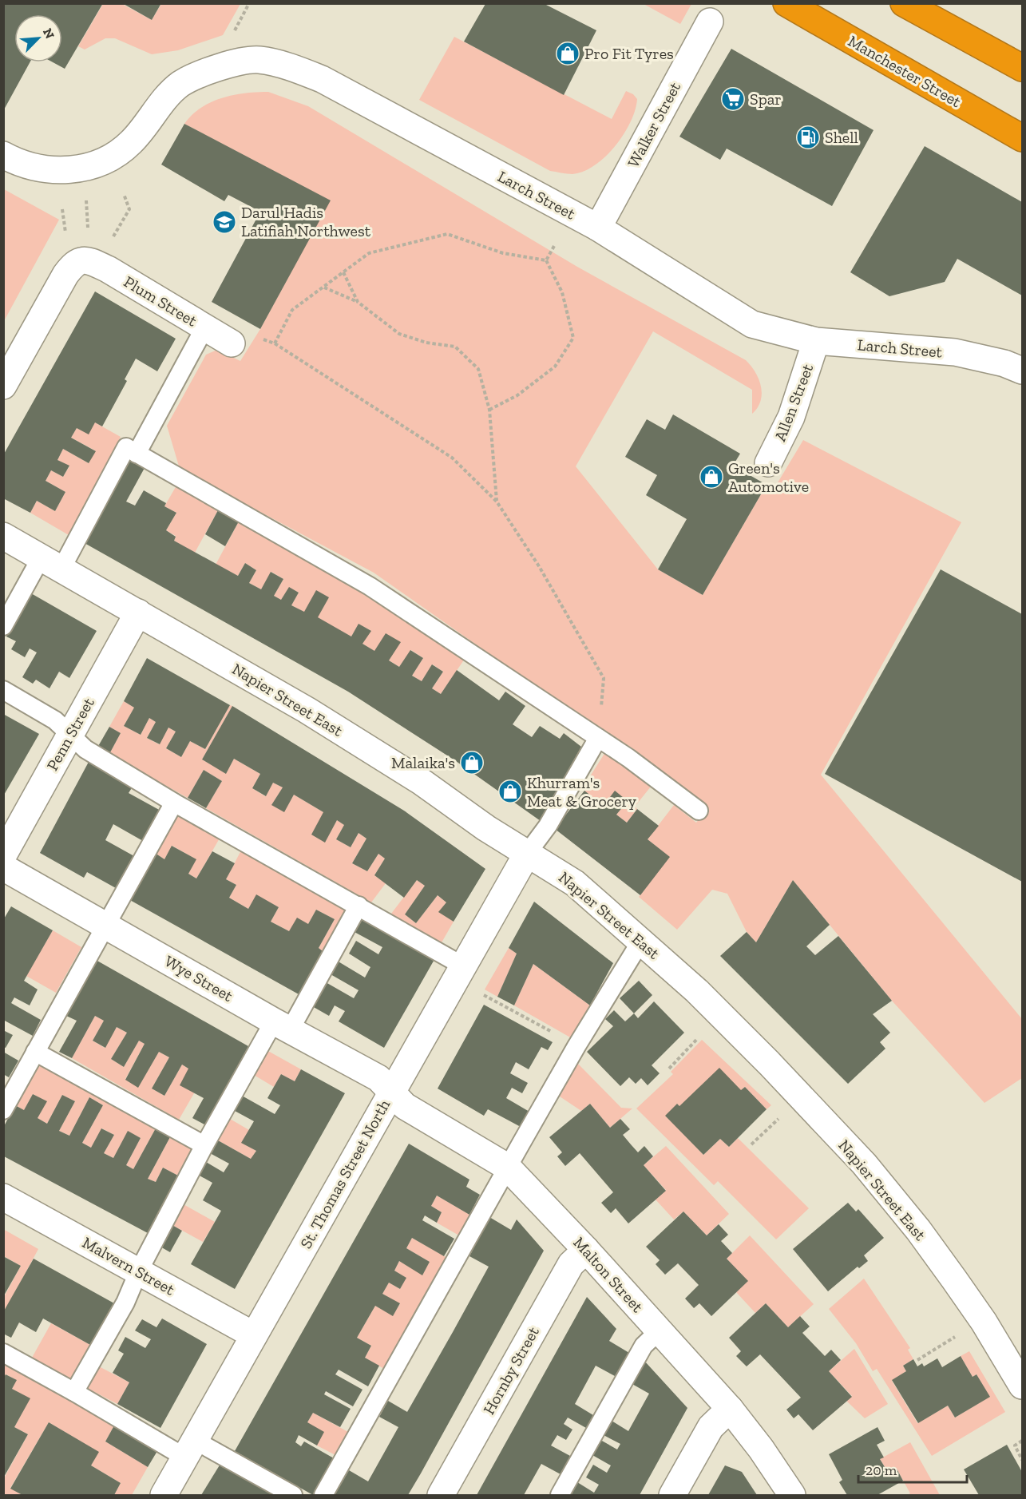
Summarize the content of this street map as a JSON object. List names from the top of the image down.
{
  "streets": {
    "highway": ["Manchester Street"],
    "street": [
      "Walker Street",
      "Larch Street",
      "Plum Street",
      "Allen Street",
      "Napier Street East",
      "Penn Street",
      "Wye Street",
      "St. Thomas Street North",
      "Malvern Street",
      "Malton Street",
      "Hornby Street"
    ]
  },
  "crossings": [
    ["Walker Street", "Larch Street"],
    ["Larch Street", "Allen Street"],
    ["Napier Street East", "Penn Street"],
    ["Napier Street East", "St. Thomas Street North"],
    ["Wye Street", "St. Thomas Street North"],
    ["Wye Street", "Malton Street"],
    ["St. Thomas Street North", "Malvern Street"],
    ["St. Thomas Street North", "Malton Street"],
    ["Malton Street", "Hornby Street"]
  ],
  "places": {
    "shop": [
      "Pro Fit Tyres",
      "Green's Automotive",
      "Malaika's",
      "Khurram's Meat & Grocery"
    ],
    "supermarket": ["Spar"],
    "fuel station": ["Shell"],
    "school or university": ["Darul Hadis Latifiah Northwest"]
  },
  "scale_bar": "20 m",
  "north": "top right"
}
